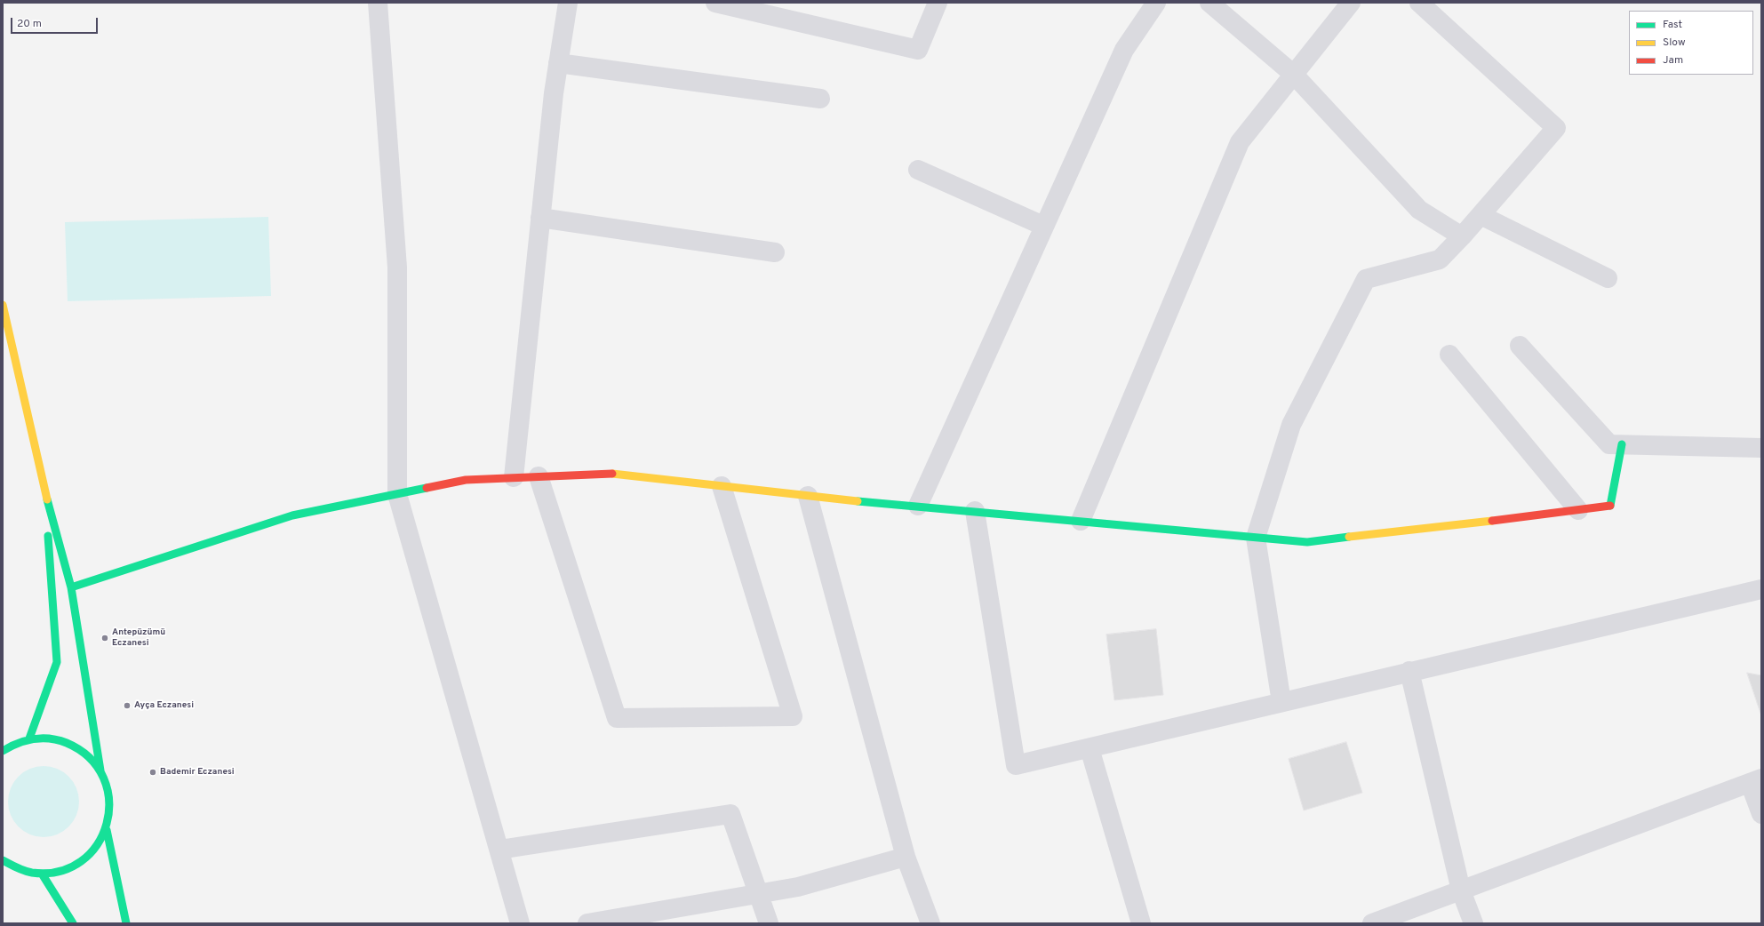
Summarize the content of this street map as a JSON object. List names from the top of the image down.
{
  "places": ["Antepüzümü Eczanesi", "Ayça Eczanesi", "Bademir Eczanesi"],
  "legend": ["Fast", "Slow", "Jam"],
  "scale_bar": "20 m"
}
